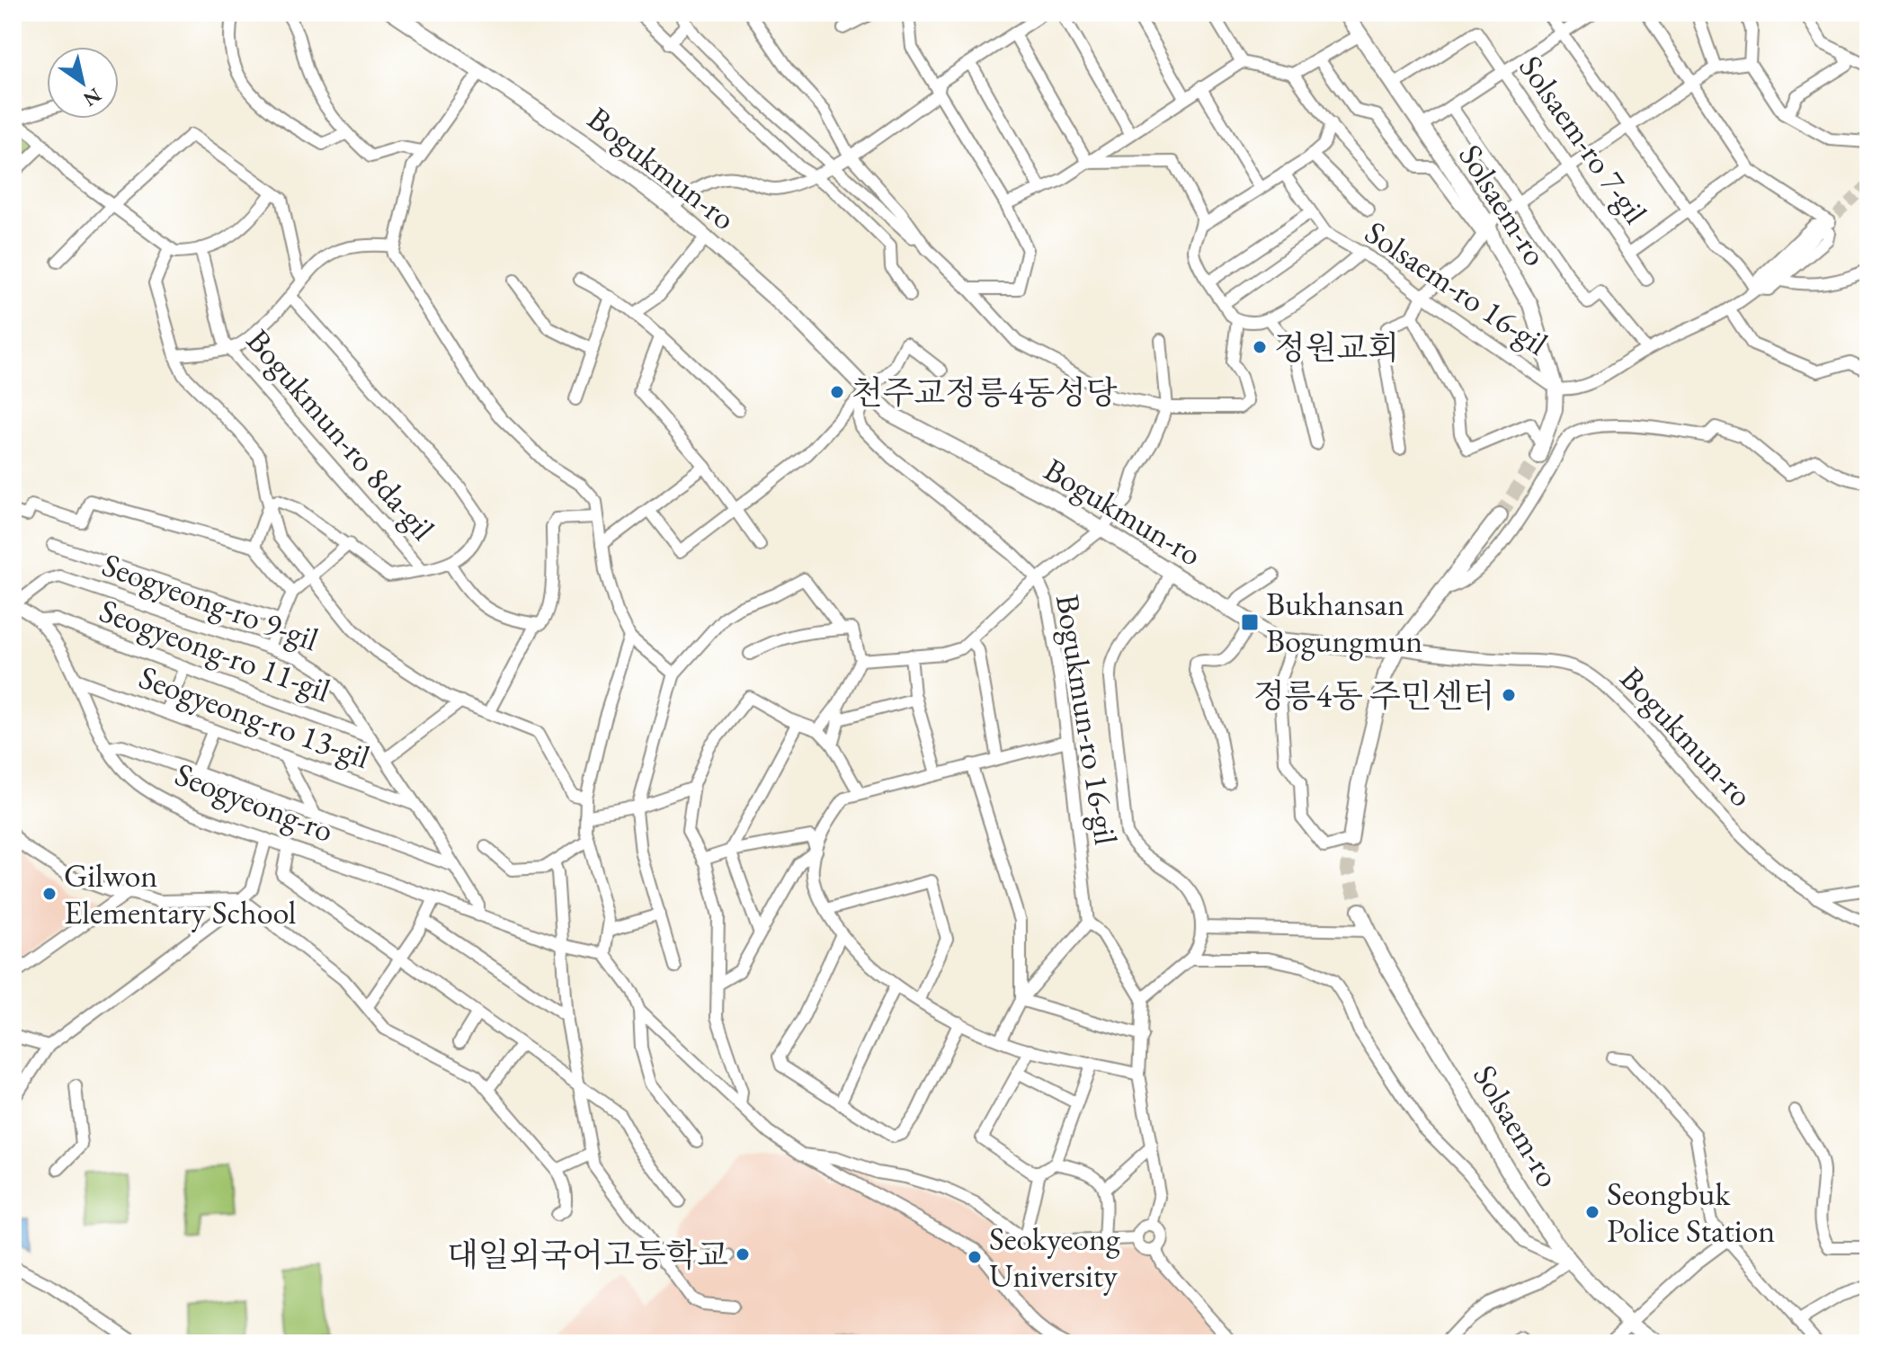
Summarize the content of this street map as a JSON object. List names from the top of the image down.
{
  "streets": {
    "main road": ["Bogukmun-ro", "Solsaem-ro"],
    "street": [
      "Solsaem-ro 7-gil",
      "Solsaem-ro 16-gil",
      "Bogukmun-ro 8da-gil",
      "Seogyeong-ro 9-gil",
      "Seogyeong-ro 11-gil",
      "Seogyeong-ro 13-gil",
      "Bogukmun-ro 16-gil",
      "Seogyeong-ro"
    ]
  },
  "crossings": [
    ["Solsaem-ro 7-gil", "Solsaem-ro"],
    ["Bogukmun-ro", "Bogukmun-ro 16-gil"],
    ["Solsaem-ro", "Solsaem-ro 16-gil"],
    ["Seogyeong-ro 9-gil", "Seogyeong-ro 11-gil"],
    ["Seogyeong-ro 9-gil", "Seogyeong-ro 13-gil"],
    ["Seogyeong-ro 9-gil", "Seogyeong-ro"],
    ["Seogyeong-ro 11-gil", "Seogyeong-ro"],
    ["Seogyeong-ro 13-gil", "Seogyeong-ro"]
  ],
  "places": {
    "other": [
      "정원교회",
      "천주교정릉4동성당",
      "정릉4동 주민센터",
      "Gilwon Elementary School",
      "Seongbuk Police Station",
      "대일외국어고등학교",
      "Seokyeong University"
    ],
    "transit": ["Bukhansan Bogungmun"]
  },
  "north": "bottom right"
}
